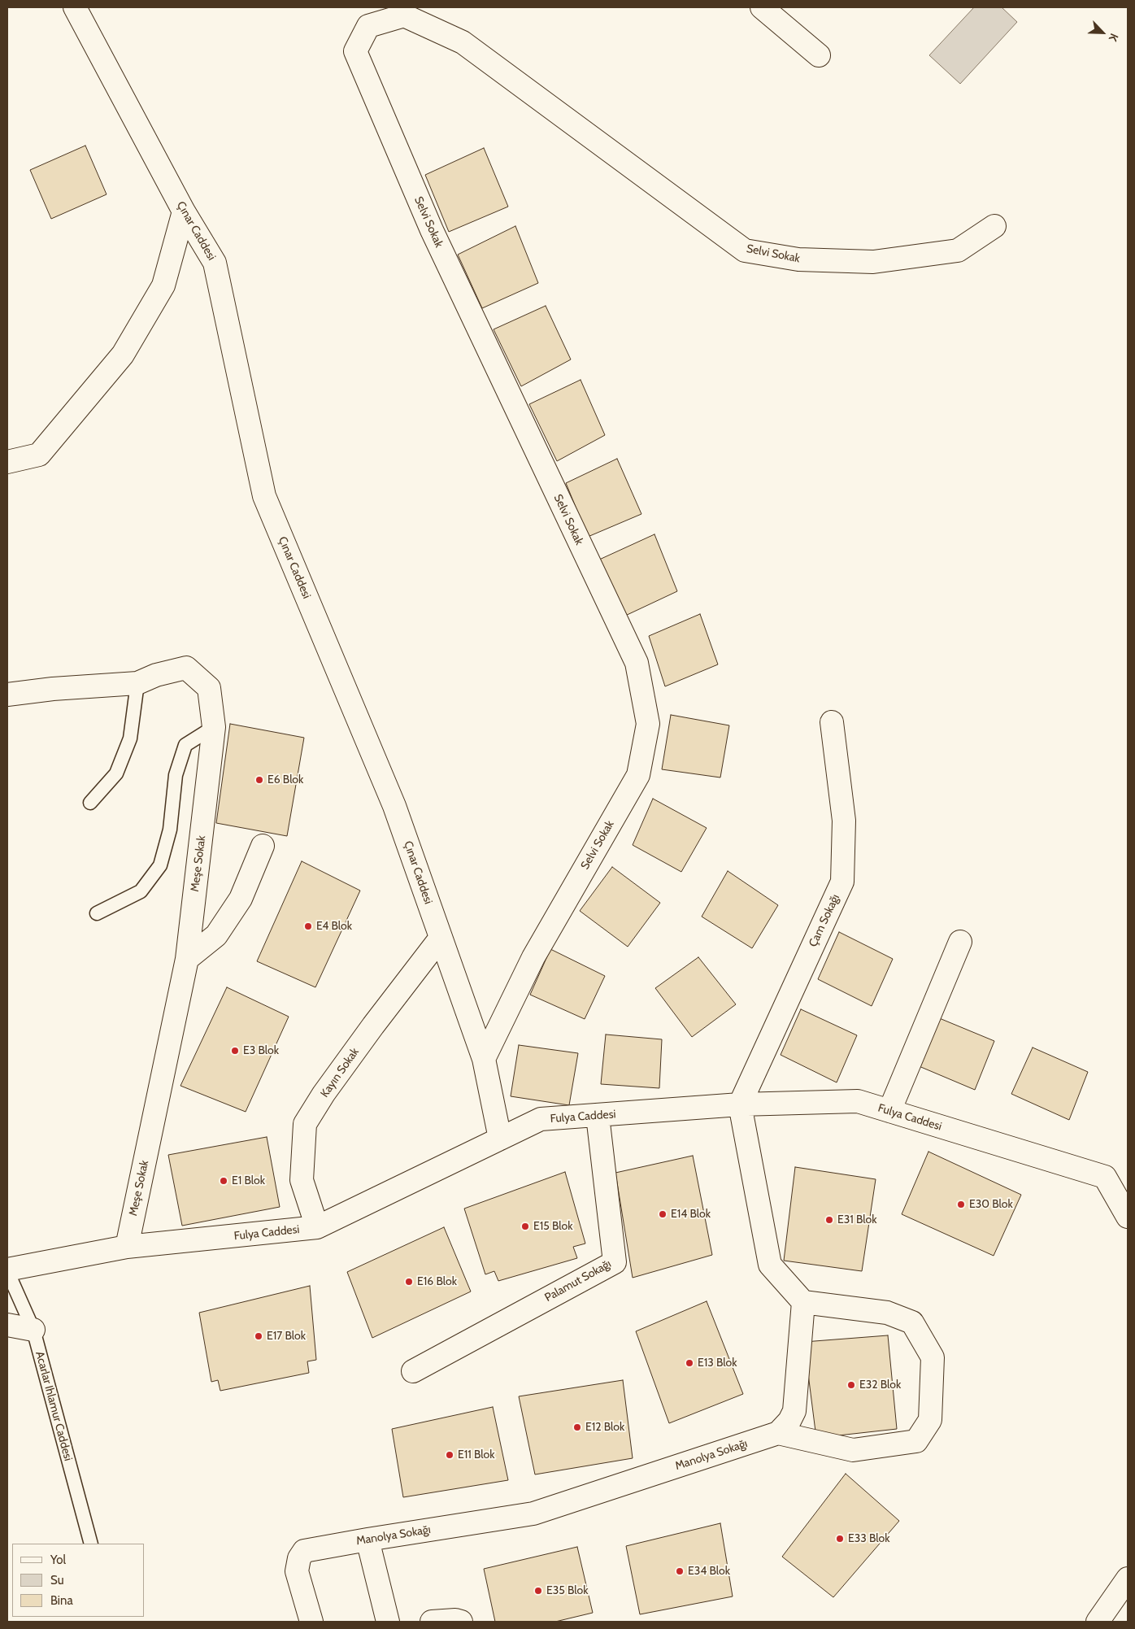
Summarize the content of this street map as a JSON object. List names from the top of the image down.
{
  "streets": {
    "street": [
      "Selvi Sokak",
      "Çınar Caddesi",
      "Meşe Sokak",
      "Çam Sokağı",
      "Kayın Sokak",
      "Fulya Caddesi",
      "Palamut Sokağı",
      "Manolya Sokağı"
    ],
    "lane": ["Acarlar Ihlamur Caddesi"]
  },
  "crossings": [
    ["Selvi Sokak", "Çınar Caddesi"],
    ["Çınar Caddesi", "Kayın Sokak"],
    ["Çınar Caddesi", "Fulya Caddesi"],
    ["Meşe Sokak", "Fulya Caddesi"],
    ["Çam Sokağı", "Fulya Caddesi"],
    ["Kayın Sokak", "Fulya Caddesi"],
    ["Fulya Caddesi", "Palamut Sokağı"],
    ["Fulya Caddesi", "Acarlar Ihlamur Caddesi"]
  ],
  "places": [
    "E6 Blok",
    "E4 Blok",
    "E3 Blok",
    "E1 Blok",
    "E30 Blok",
    "E14 Blok",
    "E31 Blok",
    "E15 Blok",
    "E16 Blok",
    "E17 Blok",
    "E13 Blok",
    "E32 Blok",
    "E12 Blok",
    "E11 Blok",
    "E33 Blok",
    "E34 Blok",
    "E35 Blok"
  ],
  "legend": ["Yol", "Su", "Bina"],
  "north": "bottom right"
}
